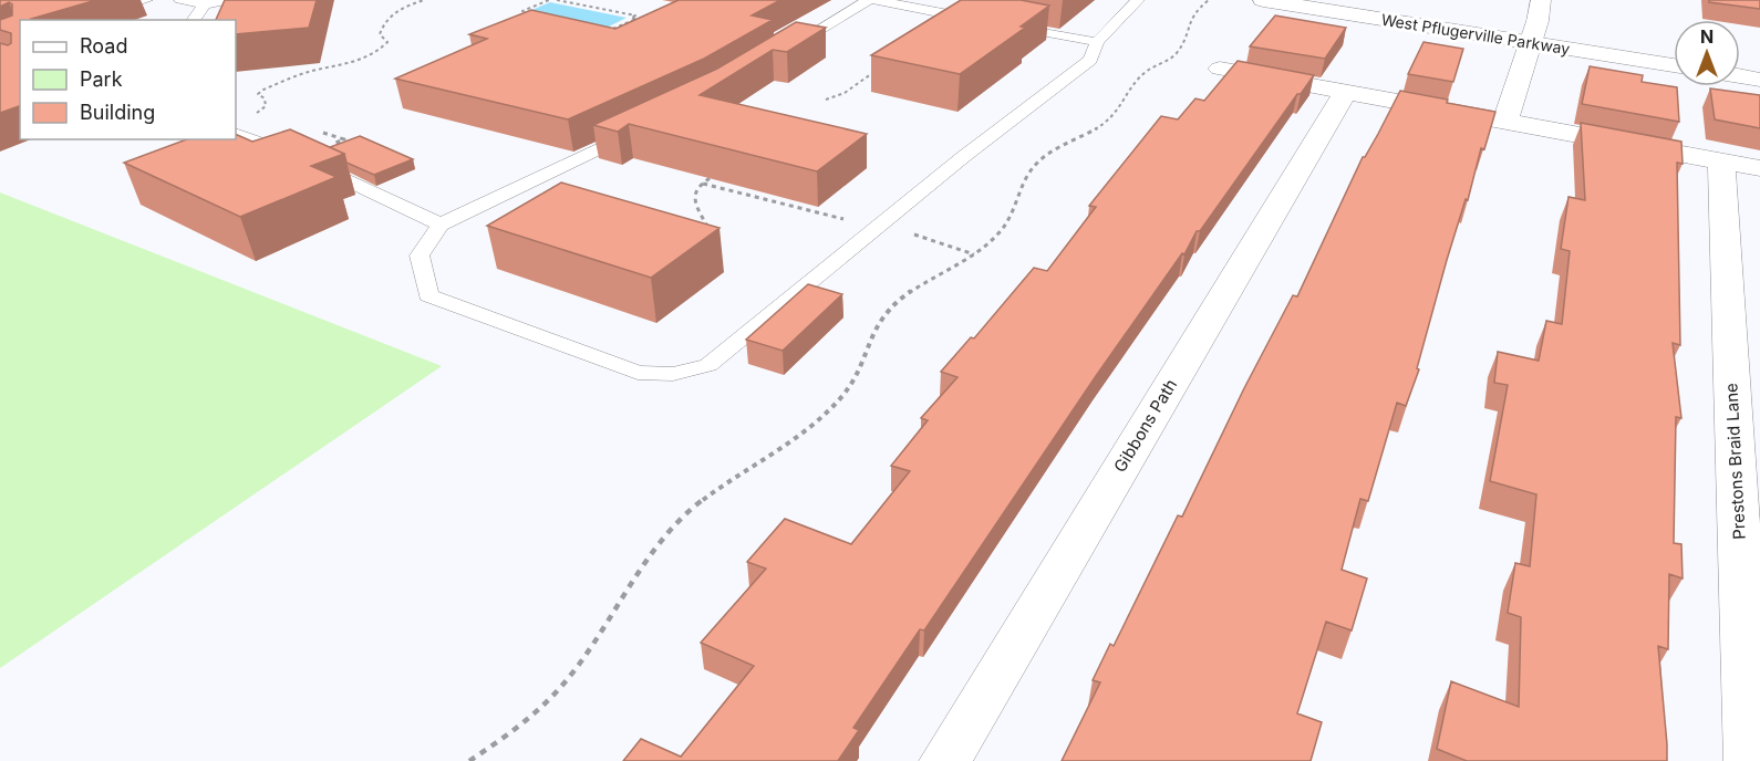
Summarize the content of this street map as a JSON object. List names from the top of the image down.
{
  "streets": {
    "street": ["West Pflugerville Parkway", "Gibbons Path", "Prestons Braid Lane"]
  },
  "legend": ["Road", "Park", "Building"],
  "north": "top"
}
